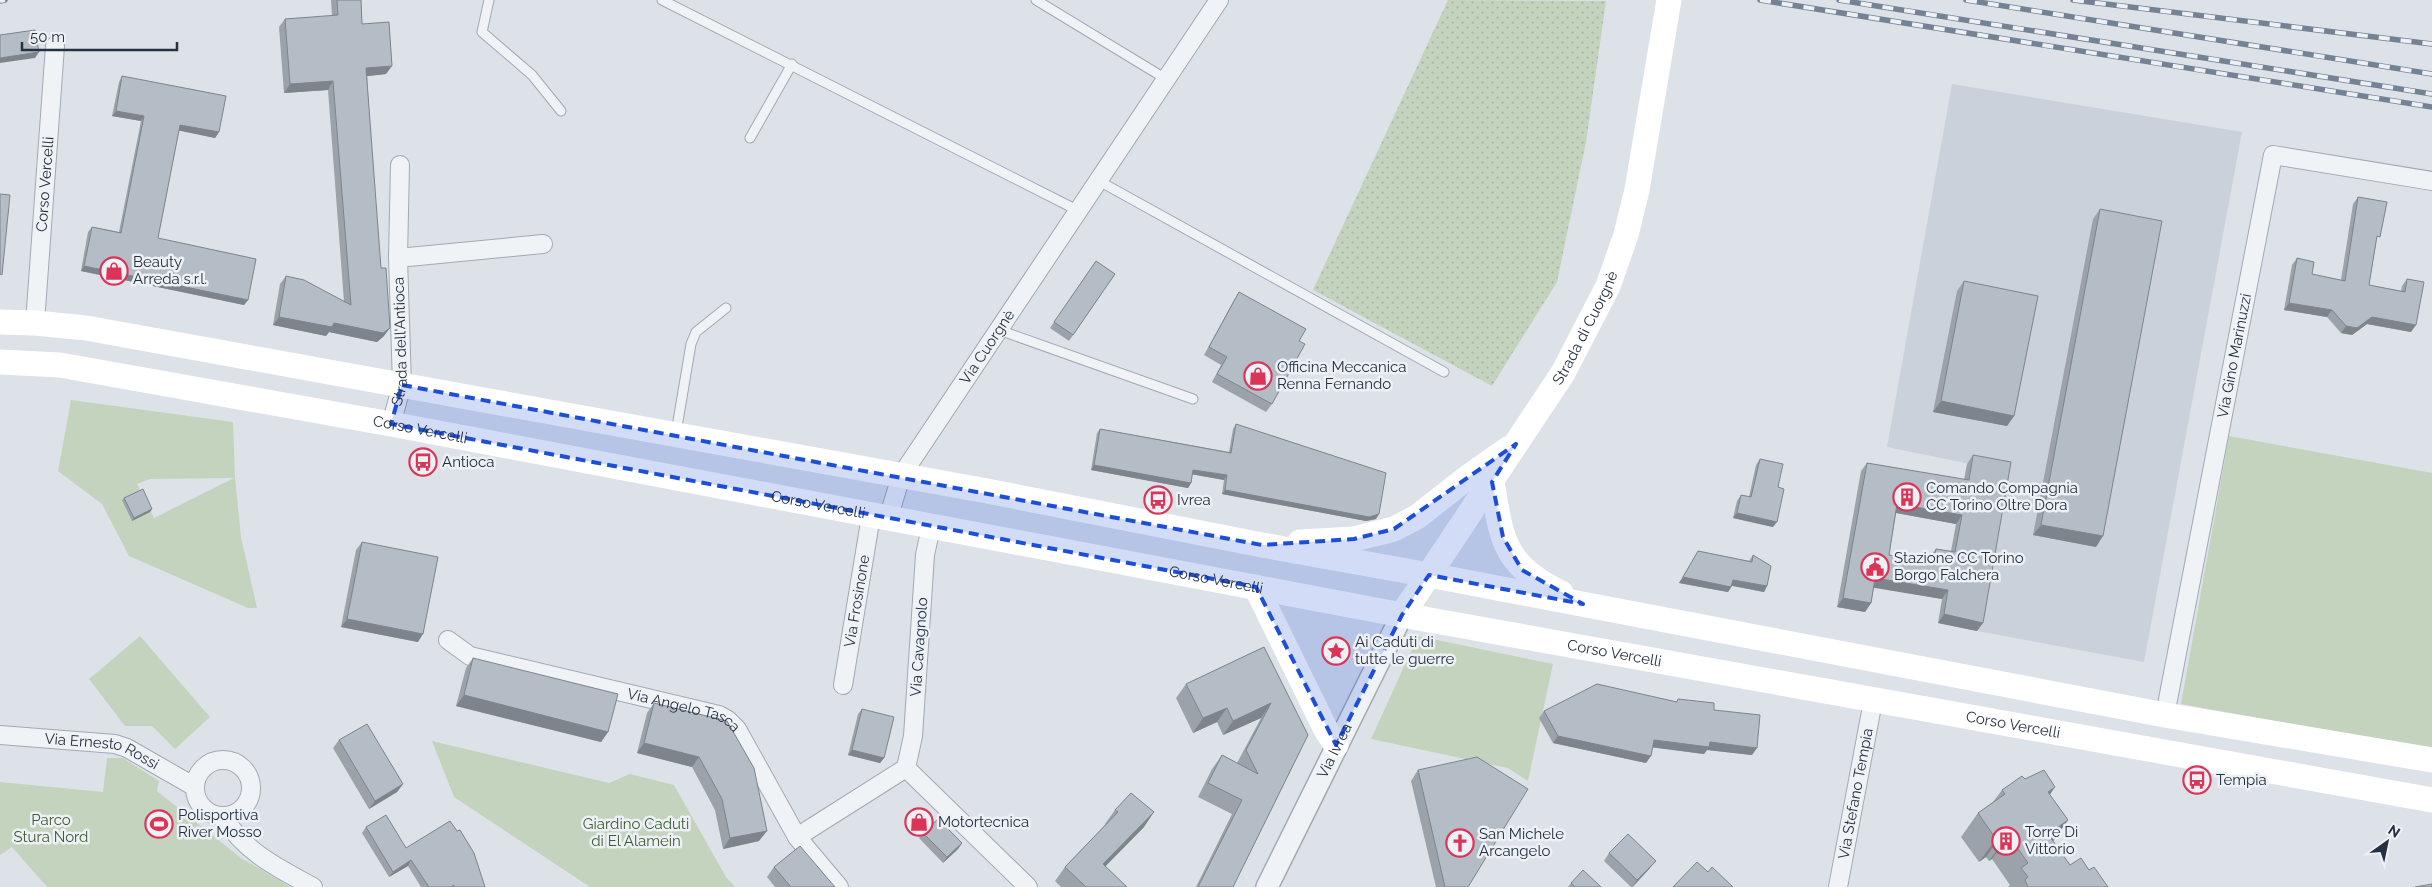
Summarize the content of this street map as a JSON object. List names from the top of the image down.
{
  "streets": {
    "main road": ["Corso Vercelli", "Strada di Cuorgnè"],
    "street": [
      "Strada dell'Antioca",
      "Via Cuorgnè",
      "Via Gino Marinuzzi",
      "Via Frosinone",
      "Via Cavagnolo",
      "Via Angelo Tasca",
      "Via Ivrea",
      "Via Ernesto Rossi",
      "Via Stefano Tempia"
    ]
  },
  "crossings": [
    ["Corso Vercelli", "Strada di Cuorgnè"],
    ["Corso Vercelli", "Strada dell'Antioca"],
    ["Corso Vercelli", "Via Cuorgnè"],
    ["Corso Vercelli", "Via Frosinone"],
    ["Corso Vercelli", "Via Cavagnolo"],
    ["Corso Vercelli", "Via Ivrea"],
    ["Corso Vercelli", "Via Stefano Tempia"],
    ["Strada di Cuorgnè", "Via Ivrea"],
    ["Via Cuorgnè", "Via Frosinone"]
  ],
  "parks": ["Parco Stura Nord", "Giardino Caduti di El Alamein"],
  "places": {
    "shop": ["Beauty Arreda s.r.l.", "Officina Meccanica Renna Fernando", "Motortecnica"],
    "bus stop": ["Antioca", "Ivrea", "Tempia"],
    "building": ["Comando Compagnia CC Torino Oltre Dora", "Torre Di Vittorio"],
    "public building": ["Stazione CC Torino Borgo Falchera"],
    "place": ["Ai Caduti di tutte le guerre"],
    "sports": ["Polisportiva River Mosso"],
    "church": ["San Michele Arcangelo"]
  },
  "scale_bar": "50 m",
  "north": "top right"
}
